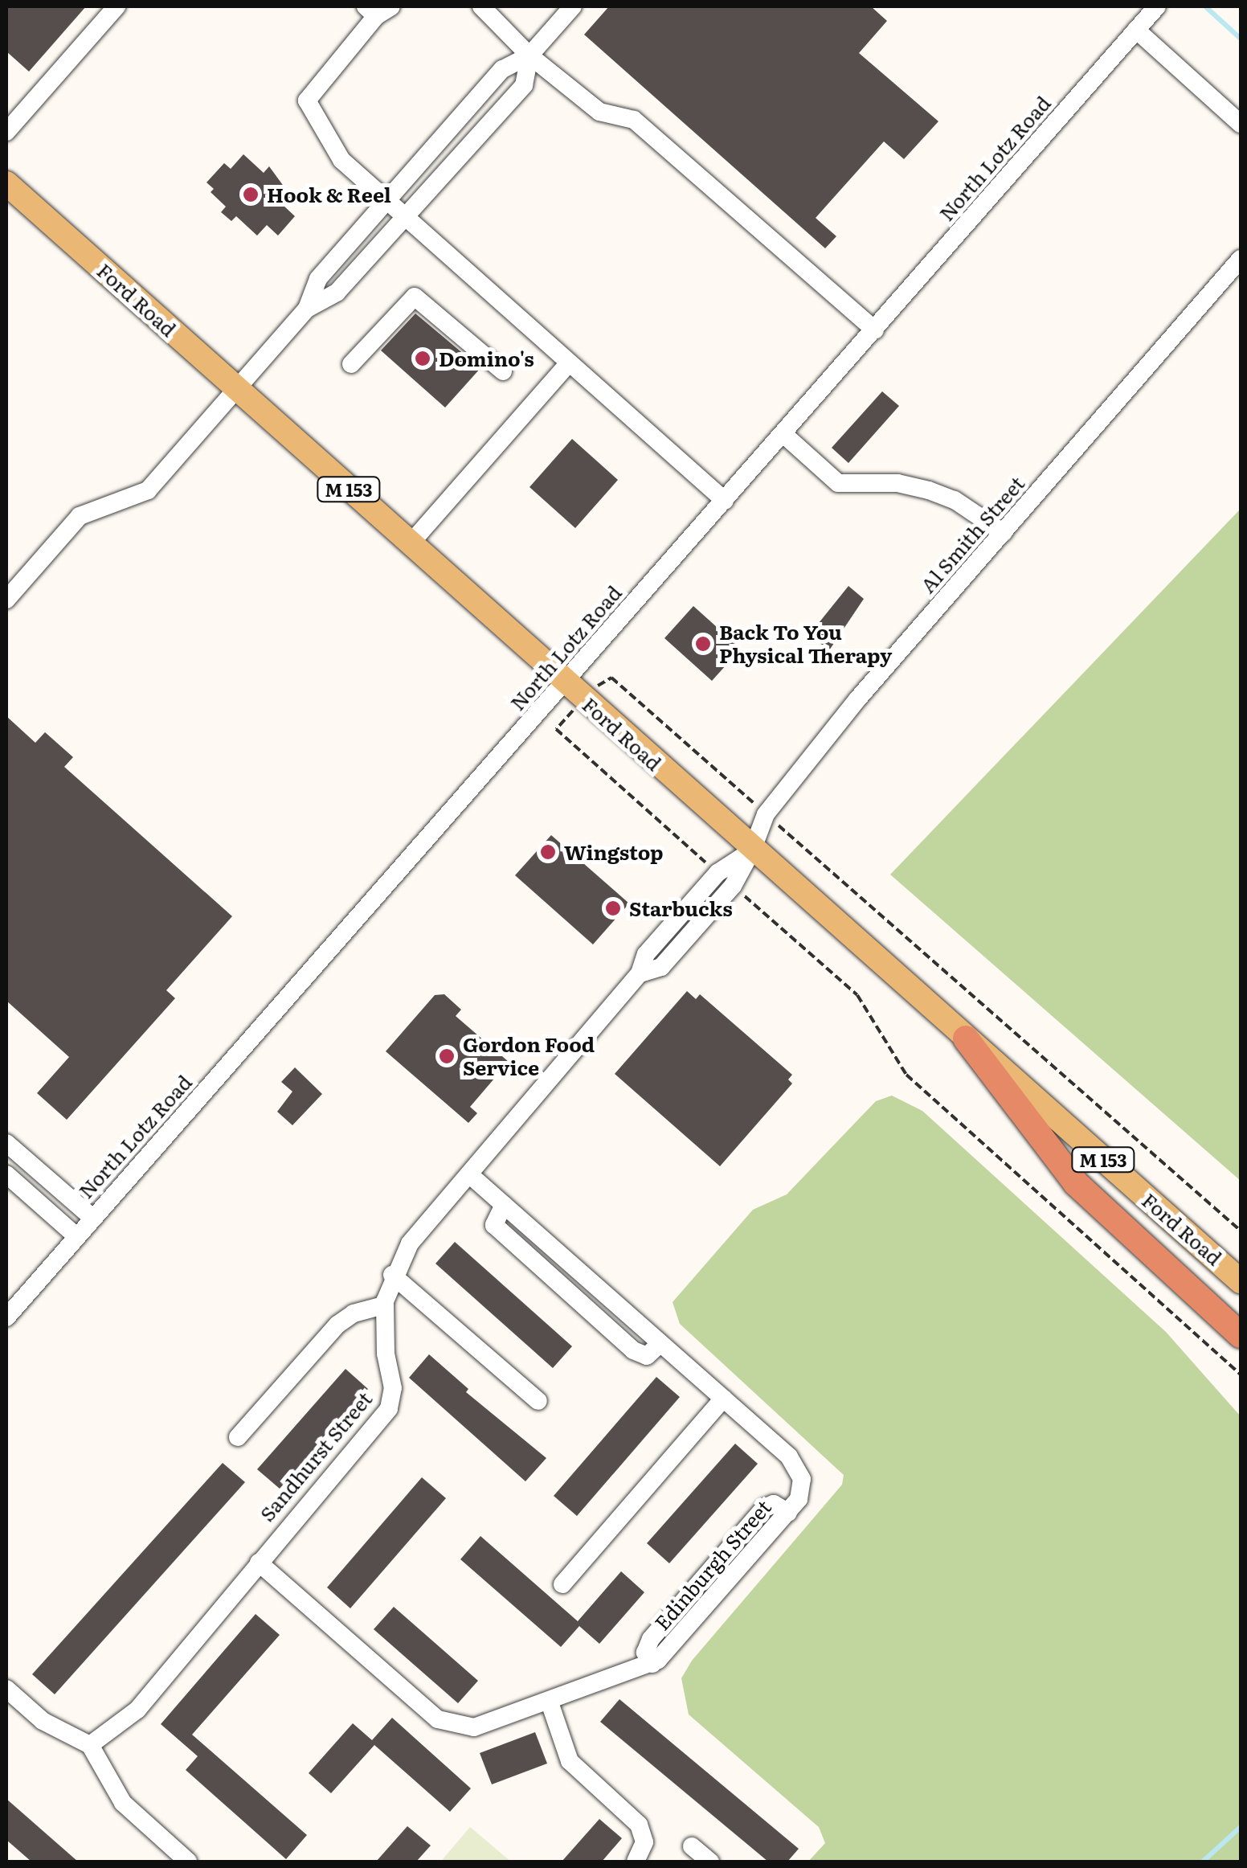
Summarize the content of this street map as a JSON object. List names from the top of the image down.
{
  "streets": {
    "main road": ["Ford Road", "M 153"],
    "street": [
      "North Lotz Road",
      "Al Smith Street",
      "Sandhurst Street",
      "Edinburgh Street"
    ]
  },
  "crossings": [
    ["North Lotz Road", "Ford Road"],
    ["Ford Road", "Al Smith Street"],
    ["Ford Road", "Sandhurst Street"],
    ["Al Smith Street", "Sandhurst Street"],
    ["Sandhurst Street", "Edinburgh Street"]
  ],
  "places": [
    "Hook & Reel",
    "Domino's",
    "Back To You Physical Therapy",
    "Wingstop",
    "Starbucks",
    "Gordon Food Service"
  ]
}
